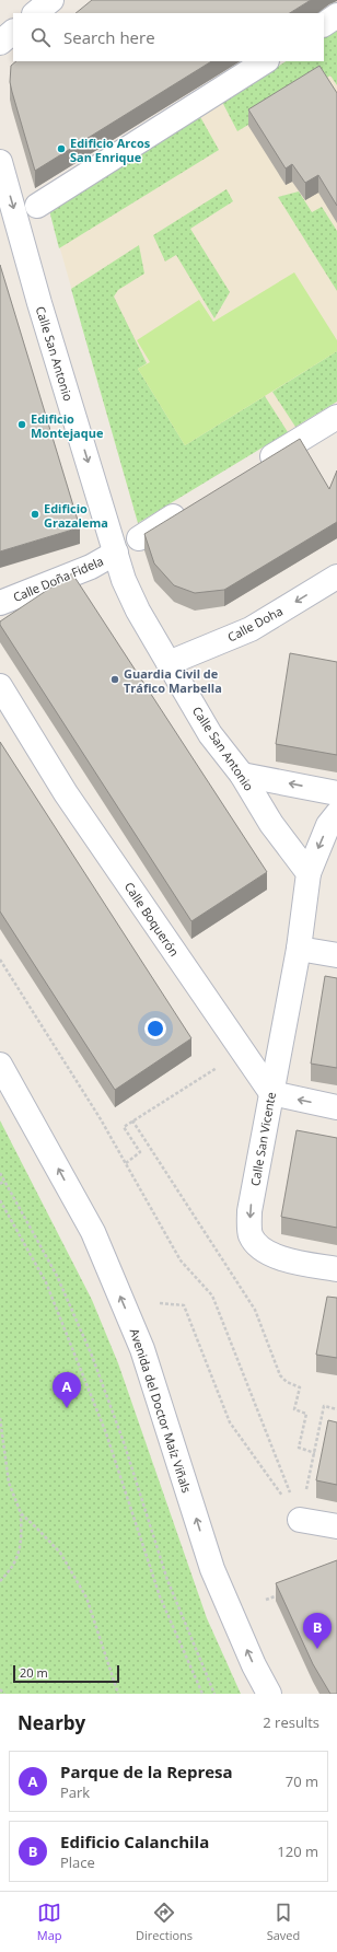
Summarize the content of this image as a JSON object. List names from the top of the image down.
{
  "streets": {
    "street": [
      "Calle San Antonio",
      "Calle Doña Fidela",
      "Calle Doha",
      "Calle Boquerón",
      "Calle San Vicente",
      "Avenida del Doctor Maíz Viñals"
    ]
  },
  "crossings": [
    ["Calle San Antonio", "Calle Doña Fidela"],
    ["Calle San Antonio", "Calle Doha"],
    ["Calle Boquerón", "Calle San Vicente"]
  ],
  "one_way": ["Calle San Antonio", "Avenida del Doctor Maíz Viñals"],
  "places": [
    "Edificio Arcos San Enrique",
    "Edificio Montejaque",
    "Edificio Grazalema",
    "Guardia Civil de Tráfico Marbella"
  ],
  "scale_bar": "20 m",
  "page": {
    "search": "Search here",
    "pins": ["A", "B"],
    "scale": "20 m",
    "heading": ["Nearby", "2 results"],
    "list": [
      {
        "mark": "A",
        "name": "Parque de la Represa",
        "note": "Park",
        "value": "70 m"
      },
      {
        "mark": "B",
        "name": "Edificio Calanchila",
        "note": "Place",
        "value": "120 m"
      }
    ],
    "nav": ["Map", "Directions", "Saved"]
  }
}
